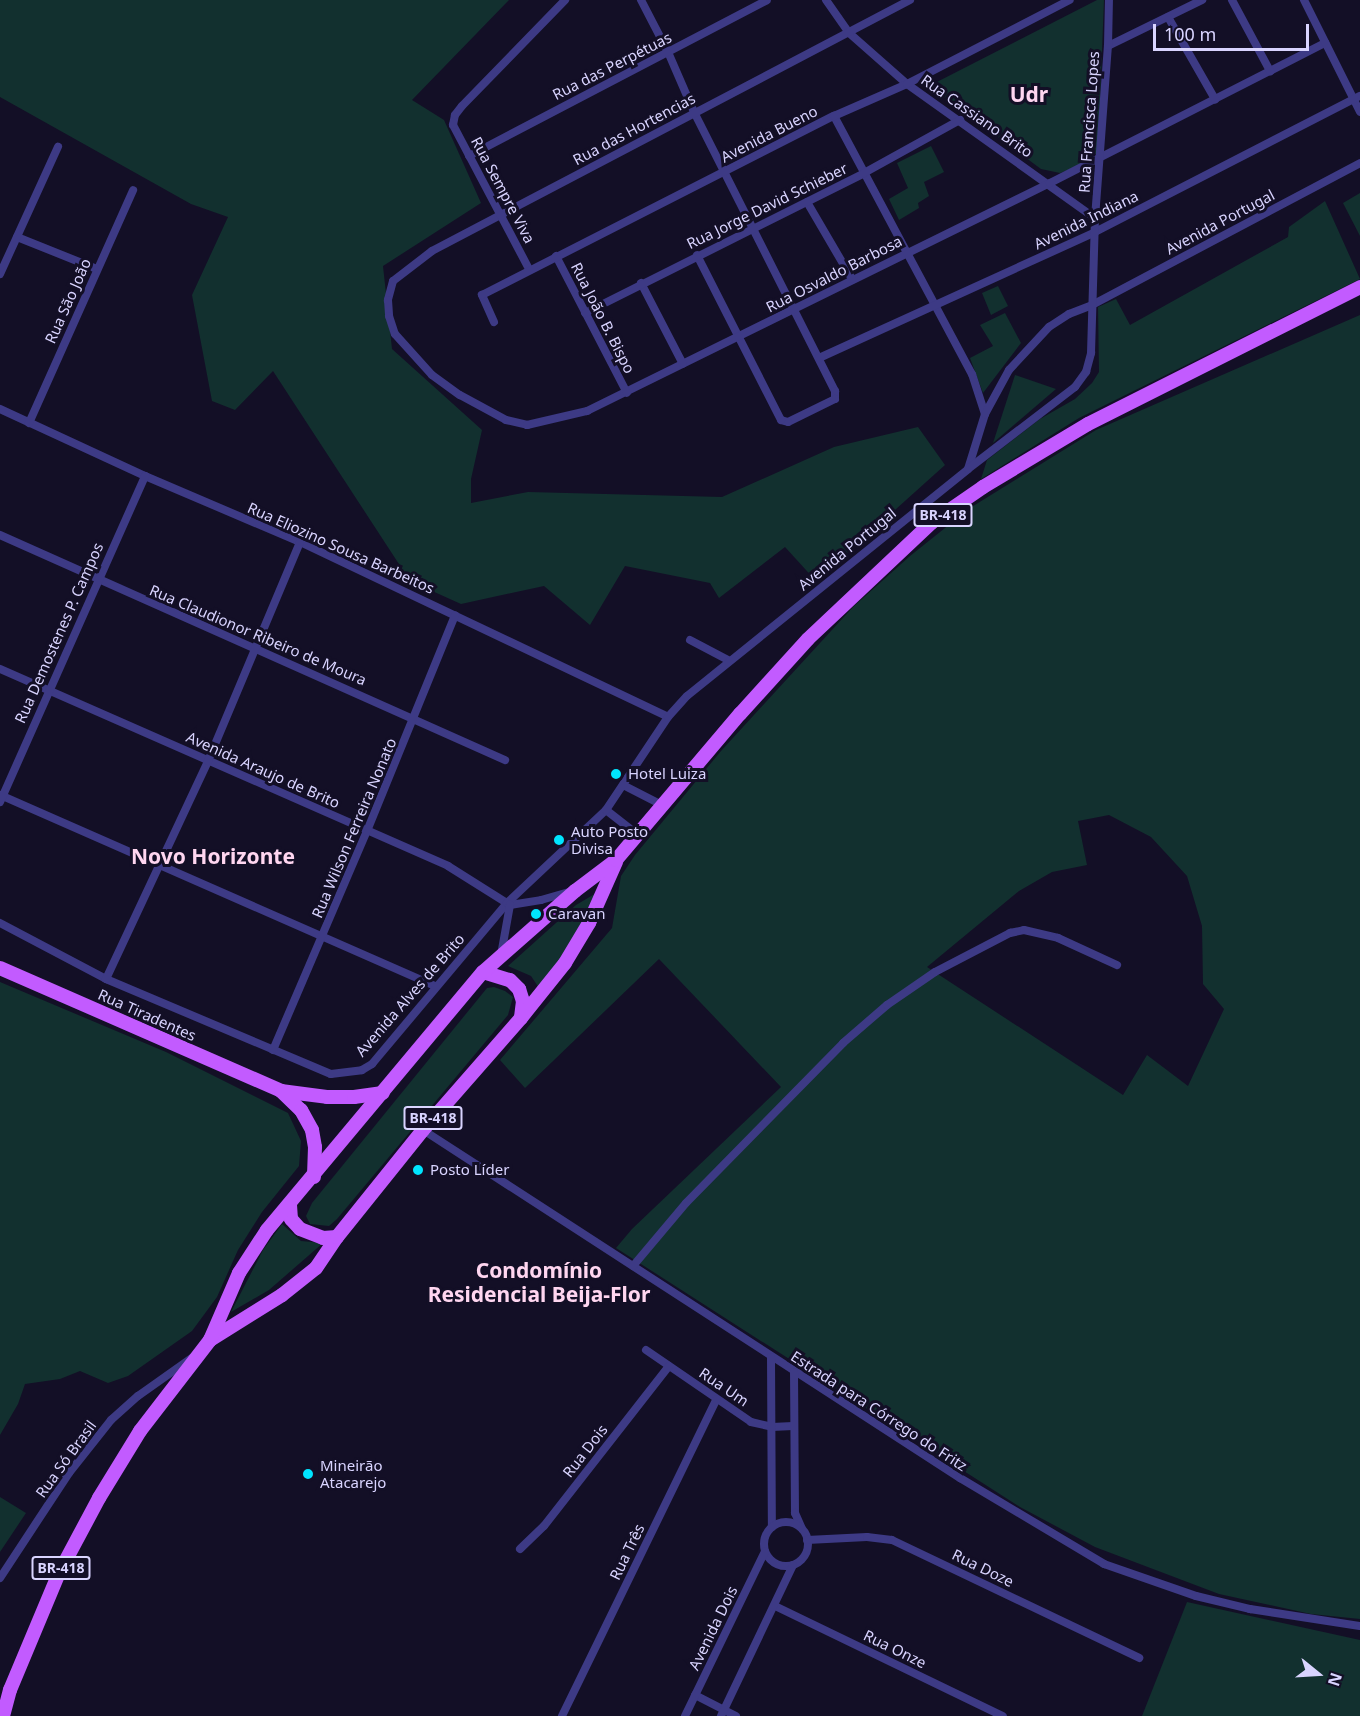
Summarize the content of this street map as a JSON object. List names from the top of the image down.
{
  "streets": {
    "main road": ["BR-418", "Rua Tiradentes"],
    "street": [
      "Rua das Perpétuas",
      "Rua Cassiano Brito",
      "Rua Francisca Lopes",
      "Rua das Hortencias",
      "Avenida Bueno",
      "Rua Sempre Viva",
      "Rua Jorge David Schieber",
      "Avenida Indiana",
      "Avenida Portugal",
      "Rua Osvaldo Barbosa",
      "Rua São João",
      "Rua João B. Bispo",
      "Rua Eliozino Sousa Barbeitos",
      "Rua Demostenes P. Campos",
      "Rua Claudionor Ribeiro de Moura",
      "Avenida Araujo de Brito",
      "Rua Wilson Ferreira Nonato",
      "Avenida Alves de Brito",
      "Rua Um",
      "Estrada para Córrego do Fritz",
      "Rua Dois",
      "Rua Só Brasil",
      "Rua Três",
      "Rua Doze",
      "Avenida Dois",
      "Rua Onze"
    ]
  },
  "crossings": [
    ["Rua das Perpétuas", "Rua Sempre Viva"],
    ["Rua Cassiano Brito", "Rua Francisca Lopes"],
    ["Rua Cassiano Brito", "Rua das Hortencias"],
    ["Rua Cassiano Brito", "Avenida Bueno"],
    ["Rua Cassiano Brito", "Rua Jorge David Schieber"],
    ["Rua Cassiano Brito", "Rua Osvaldo Barbosa"],
    ["Rua Francisca Lopes", "Avenida Indiana"],
    ["Rua Francisca Lopes", "Avenida Portugal"],
    ["Rua Francisca Lopes", "Rua Osvaldo Barbosa"],
    ["Rua das Hortencias", "Rua Sempre Viva"],
    ["Rua das Hortencias", "Rua Osvaldo Barbosa"],
    ["Avenida Bueno", "Rua Sempre Viva"],
    ["Avenida Bueno", "Rua João B. Bispo"],
    ["Rua Jorge David Schieber", "Rua João B. Bispo"],
    ["Avenida Portugal", "Rua Eliozino Sousa Barbeitos"],
    ["Avenida Portugal", "Avenida Alves de Brito"],
    ["Rua Osvaldo Barbosa", "Rua João B. Bispo"],
    ["Rua São João", "Rua Eliozino Sousa Barbeitos"],
    ["BR-418", "Rua Tiradentes"],
    ["BR-418", "Estrada para Córrego do Fritz"],
    ["BR-418", "Rua Só Brasil"],
    ["Rua Eliozino Sousa Barbeitos", "Rua Demostenes P. Campos"],
    ["Rua Eliozino Sousa Barbeitos", "Rua Wilson Ferreira Nonato"],
    ["Rua Eliozino Sousa Barbeitos", "Avenida Alves de Brito"],
    ["Rua Demostenes P. Campos", "Rua Claudionor Ribeiro de Moura"],
    ["Rua Demostenes P. Campos", "Avenida Araujo de Brito"],
    ["Rua Claudionor Ribeiro de Moura", "Rua Wilson Ferreira Nonato"],
    ["Avenida Araujo de Brito", "Rua Wilson Ferreira Nonato"],
    ["Avenida Araujo de Brito", "Avenida Alves de Brito"],
    ["Rua Wilson Ferreira Nonato", "Avenida Alves de Brito"],
    ["Rua Um", "Rua Dois"],
    ["Rua Um", "Rua Três"],
    ["Rua Um", "Avenida Dois"],
    ["Estrada para Córrego do Fritz", "Avenida Dois"],
    ["Rua Doze", "Avenida Dois"]
  ],
  "districts": ["Udr", "Novo Horizonte", "Condomínio Residencial Beija-Flor"],
  "places": [
    "Hotel Luiza",
    "Auto Posto Divisa",
    "Caravan",
    "Posto Líder",
    "Mineirão Atacarejo"
  ],
  "scale_bar": "100 m",
  "north": "right"
}
